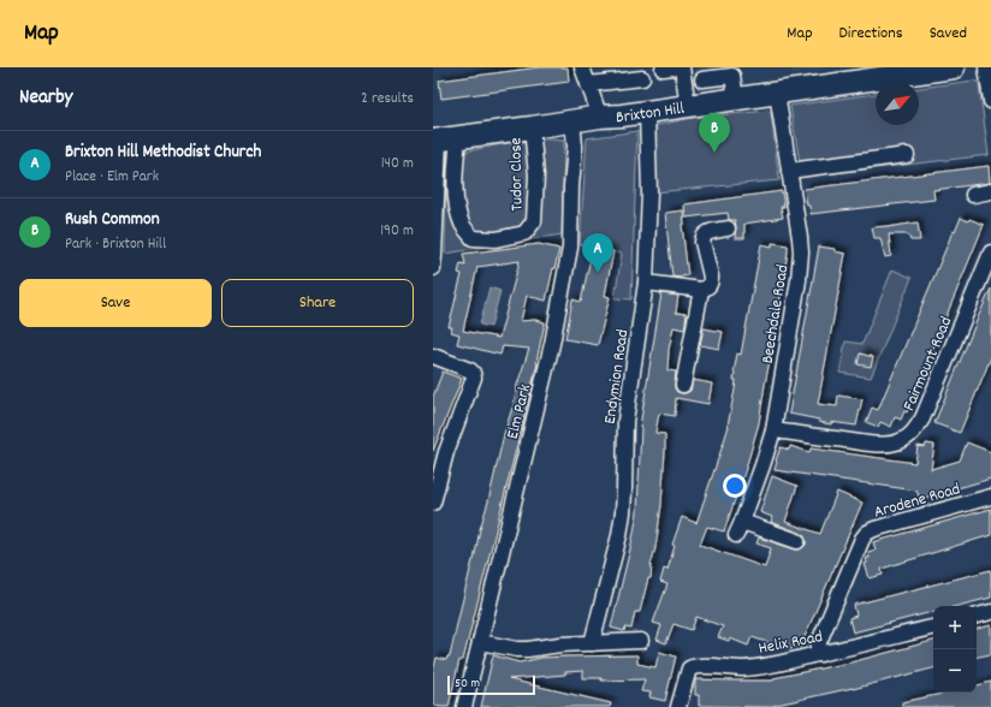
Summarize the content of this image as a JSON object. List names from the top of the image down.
{
  "streets": {
    "highway": ["Brixton Hill"],
    "street": [
      "Tudor Close",
      "Beechdale Road",
      "Fairmount Road",
      "Endymion Road",
      "Elm Park",
      "Arodene Road",
      "Helix Road"
    ]
  },
  "crossings": [
    ["Brixton Hill", "Tudor Close"],
    ["Brixton Hill", "Beechdale Road"],
    ["Brixton Hill", "Endymion Road"],
    ["Brixton Hill", "Elm Park"],
    ["Beechdale Road", "Fairmount Road"],
    ["Arodene Road", "Helix Road"]
  ],
  "scale_bar": "50 m",
  "north": "top right",
  "page": {
    "header": "Map",
    "nav": ["Map", "Directions", "Saved"],
    "heading": ["Nearby", "2 results"],
    "pins": ["B", "A"],
    "list": [
      {
        "mark": "A",
        "name": "Brixton Hill Methodist Church",
        "note": "Place · Elm Park",
        "value": "140 m"
      },
      {
        "mark": "B",
        "name": "Rush Common",
        "note": "Park · Brixton Hill",
        "value": "190 m"
      }
    ],
    "buttons": ["Save", "Share"],
    "map_buttons": ["+", "−"],
    "scale": "50 m"
  }
}
